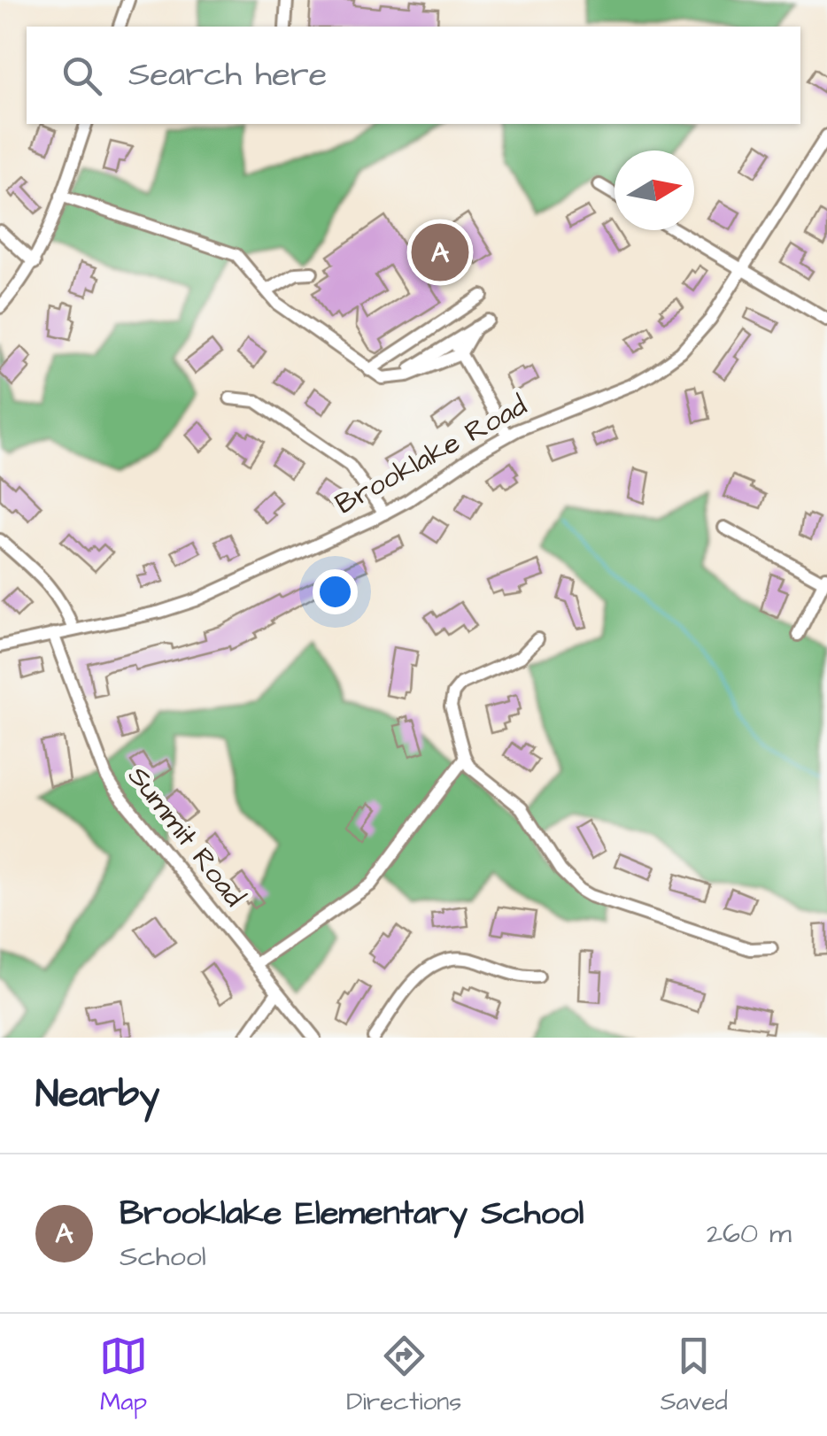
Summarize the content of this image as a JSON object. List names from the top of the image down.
{
  "streets": {
    "street": ["Brooklake Road", "Summit Road"]
  },
  "crossings": [
    ["Brooklake Road", "Summit Road"]
  ],
  "north": "right",
  "page": {
    "search": "Search here",
    "pins": "A",
    "heading": "Nearby",
    "list": [
      {
        "mark": "A",
        "name": "Brooklake Elementary School",
        "note": "School",
        "value": "260 m"
      }
    ],
    "nav": ["Map", "Directions", "Saved"]
  }
}
